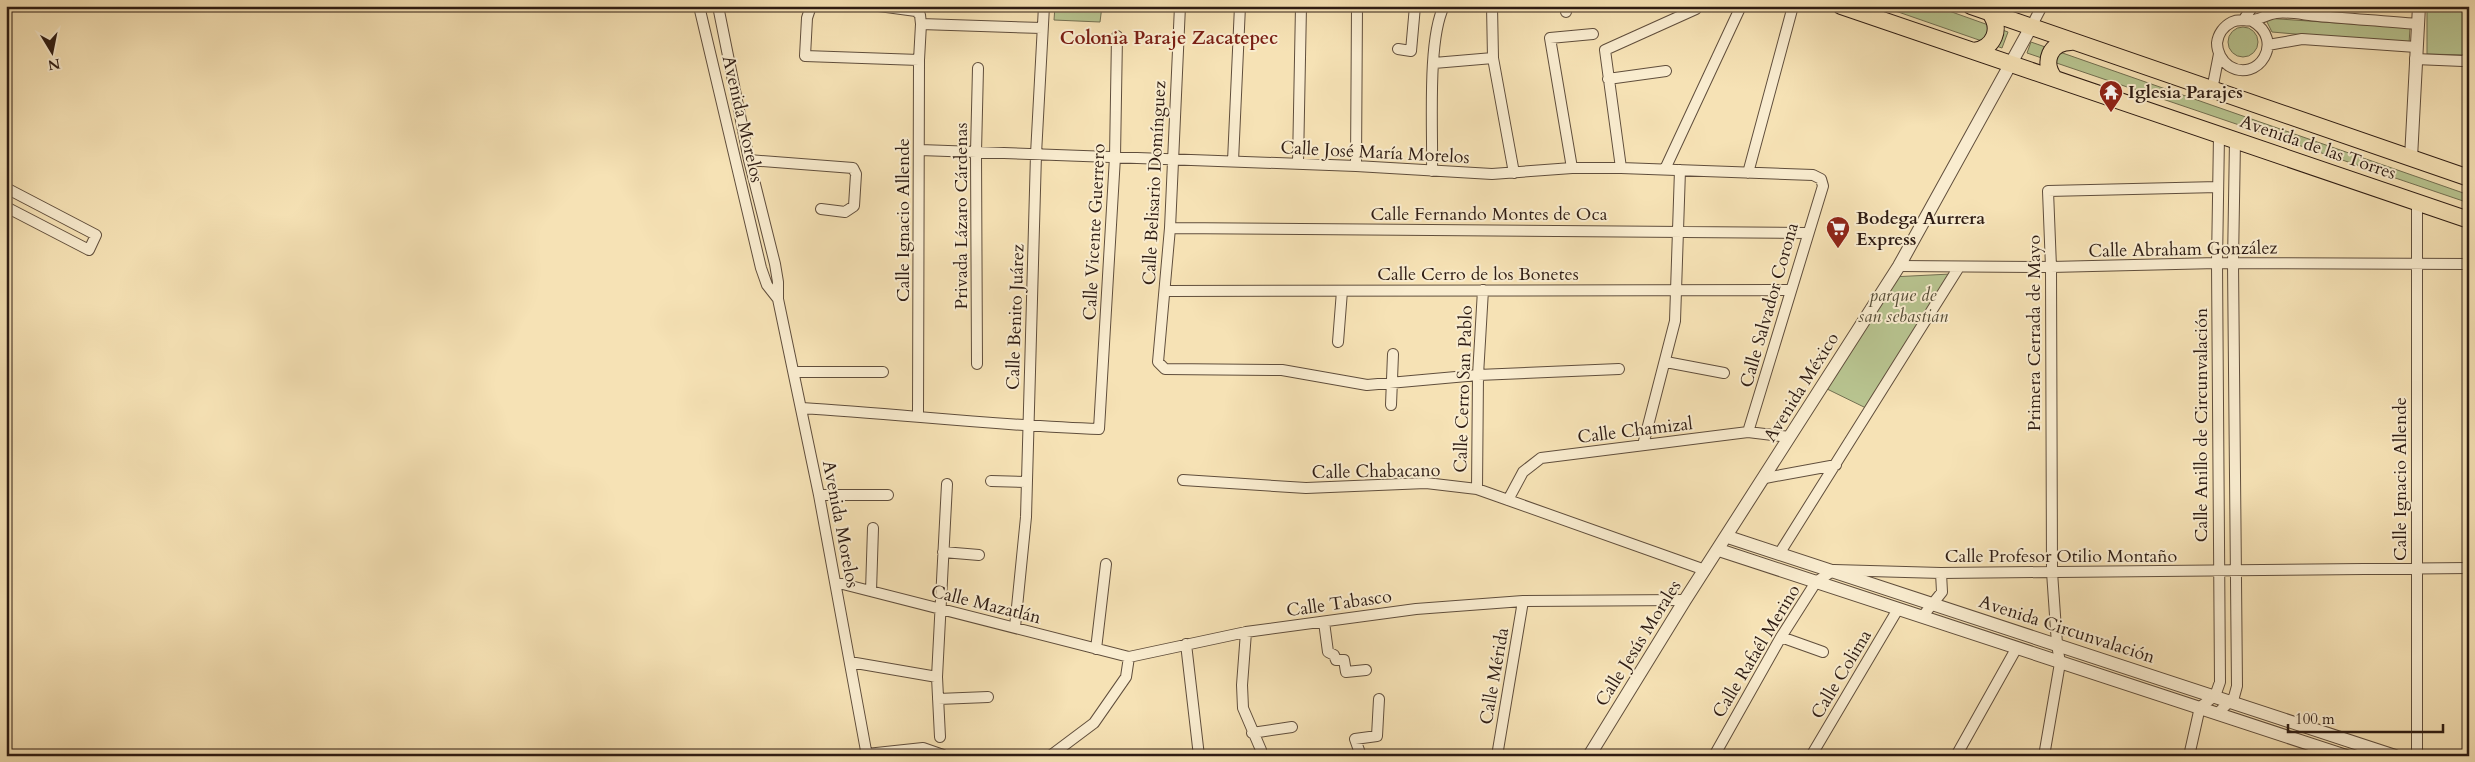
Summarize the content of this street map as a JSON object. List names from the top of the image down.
{
  "streets": {
    "main road": ["Avenida de las Torres"],
    "street": [
      "Avenida Morelos",
      "Calle José María Morelos",
      "Calle Belisario Domínguez",
      "Calle Fernando Montes de Oca",
      "Privada Lázaro Cárdenas",
      "Calle Ignacio Allende",
      "Calle Vicente Guerrero",
      "Calle Abraham González",
      "Calle Cerro de los Bonetes",
      "Calle Salvador Corona",
      "Calle Benito Juárez",
      "Primera Cerrada de Mayo",
      "Avenida México",
      "Calle Cerro San Pablo",
      "Calle Anillo de Circunvalación",
      "Calle Chamizal",
      "Calle Chabacano",
      "Calle Profesor Otilio Montaño",
      "Calle Tabasco",
      "Calle Mazatlán",
      "Avenida Circunvalación",
      "Calle Jesús Morales",
      "Calle Rafaél Merino",
      "Calle Colima",
      "Calle Mérida"
    ]
  },
  "crossings": [
    ["Avenida Morelos", "Calle Mazatlán"],
    ["Avenida de las Torres", "Calle Ignacio Allende"],
    ["Avenida de las Torres", "Avenida México"],
    ["Avenida de las Torres", "Calle Anillo de Circunvalación"],
    ["Calle José María Morelos", "Calle Belisario Domínguez"],
    ["Calle José María Morelos", "Privada Lázaro Cárdenas"],
    ["Calle José María Morelos", "Calle Ignacio Allende"],
    ["Calle José María Morelos", "Calle Vicente Guerrero"],
    ["Calle José María Morelos", "Calle Salvador Corona"],
    ["Calle José María Morelos", "Calle Benito Juárez"],
    ["Calle Belisario Domínguez", "Calle Fernando Montes de Oca"],
    ["Calle Belisario Domínguez", "Calle Cerro de los Bonetes"],
    ["Calle Fernando Montes de Oca", "Calle Salvador Corona"],
    ["Calle Ignacio Allende", "Calle Abraham González"],
    ["Calle Ignacio Allende", "Calle Profesor Otilio Montaño"],
    ["Calle Vicente Guerrero", "Calle Benito Juárez"],
    ["Calle Abraham González", "Primera Cerrada de Mayo"],
    ["Calle Abraham González", "Avenida México"],
    ["Calle Abraham González", "Calle Anillo de Circunvalación"],
    ["Calle Cerro de los Bonetes", "Calle Salvador Corona"],
    ["Calle Cerro de los Bonetes", "Calle Cerro San Pablo"],
    ["Calle Salvador Corona", "Calle Chamizal"],
    ["Calle Benito Juárez", "Calle Mazatlán"],
    ["Primera Cerrada de Mayo", "Calle Anillo de Circunvalación"],
    ["Primera Cerrada de Mayo", "Calle Profesor Otilio Montaño"],
    ["Primera Cerrada de Mayo", "Avenida Circunvalación"],
    ["Avenida México", "Calle Chamizal"],
    ["Avenida México", "Avenida Circunvalación"],
    ["Avenida México", "Calle Jesús Morales"],
    ["Calle Cerro San Pablo", "Calle Chabacano"],
    ["Calle Anillo de Circunvalación", "Calle Profesor Otilio Montaño"],
    ["Calle Anillo de Circunvalación", "Avenida Circunvalación"],
    ["Calle Chamizal", "Calle Chabacano"],
    ["Calle Chabacano", "Calle Jesús Morales"],
    ["Calle Profesor Otilio Montaño", "Avenida Circunvalación"],
    ["Calle Profesor Otilio Montaño", "Calle Rafaél Merino"],
    ["Calle Tabasco", "Calle Mazatlán"],
    ["Calle Tabasco", "Calle Jesús Morales"],
    ["Calle Tabasco", "Calle Mérida"],
    ["Avenida Circunvalación", "Calle Jesús Morales"],
    ["Avenida Circunvalación", "Calle Rafaél Merino"],
    ["Avenida Circunvalación", "Calle Colima"]
  ],
  "districts": ["Colonia Paraje Zacatepec"],
  "parks": ["parque de san sebastian"],
  "places": {
    "temple": ["Iglesia Parajes"],
    "supermarket": ["Bodega Aurrera Express"]
  },
  "scale_bar": "100 m",
  "north": "bottom"
}
